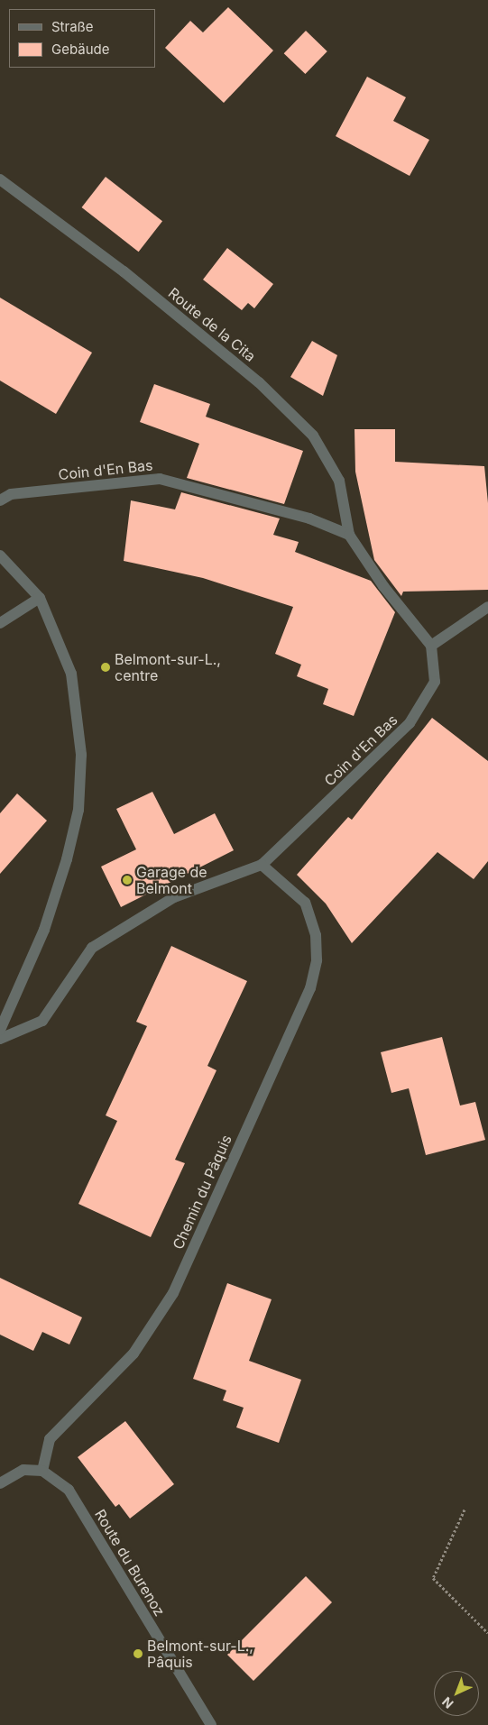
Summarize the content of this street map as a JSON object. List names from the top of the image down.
{
  "streets": {
    "street": [
      "Route de la Cita",
      "Coin d'En Bas",
      "Chemin du Pâquis",
      "Route du Burenoz"
    ]
  },
  "crossings": [
    ["Route de la Cita", "Coin d'En Bas"],
    ["Coin d'En Bas", "Chemin du Pâquis"],
    ["Chemin du Pâquis", "Route du Burenoz"]
  ],
  "places": ["Belmont-sur-L., centre", "Garage de Belmont", "Belmont-sur-L., Pâquis"],
  "legend": ["Straße", "Gebäude"],
  "north": "bottom left"
}
